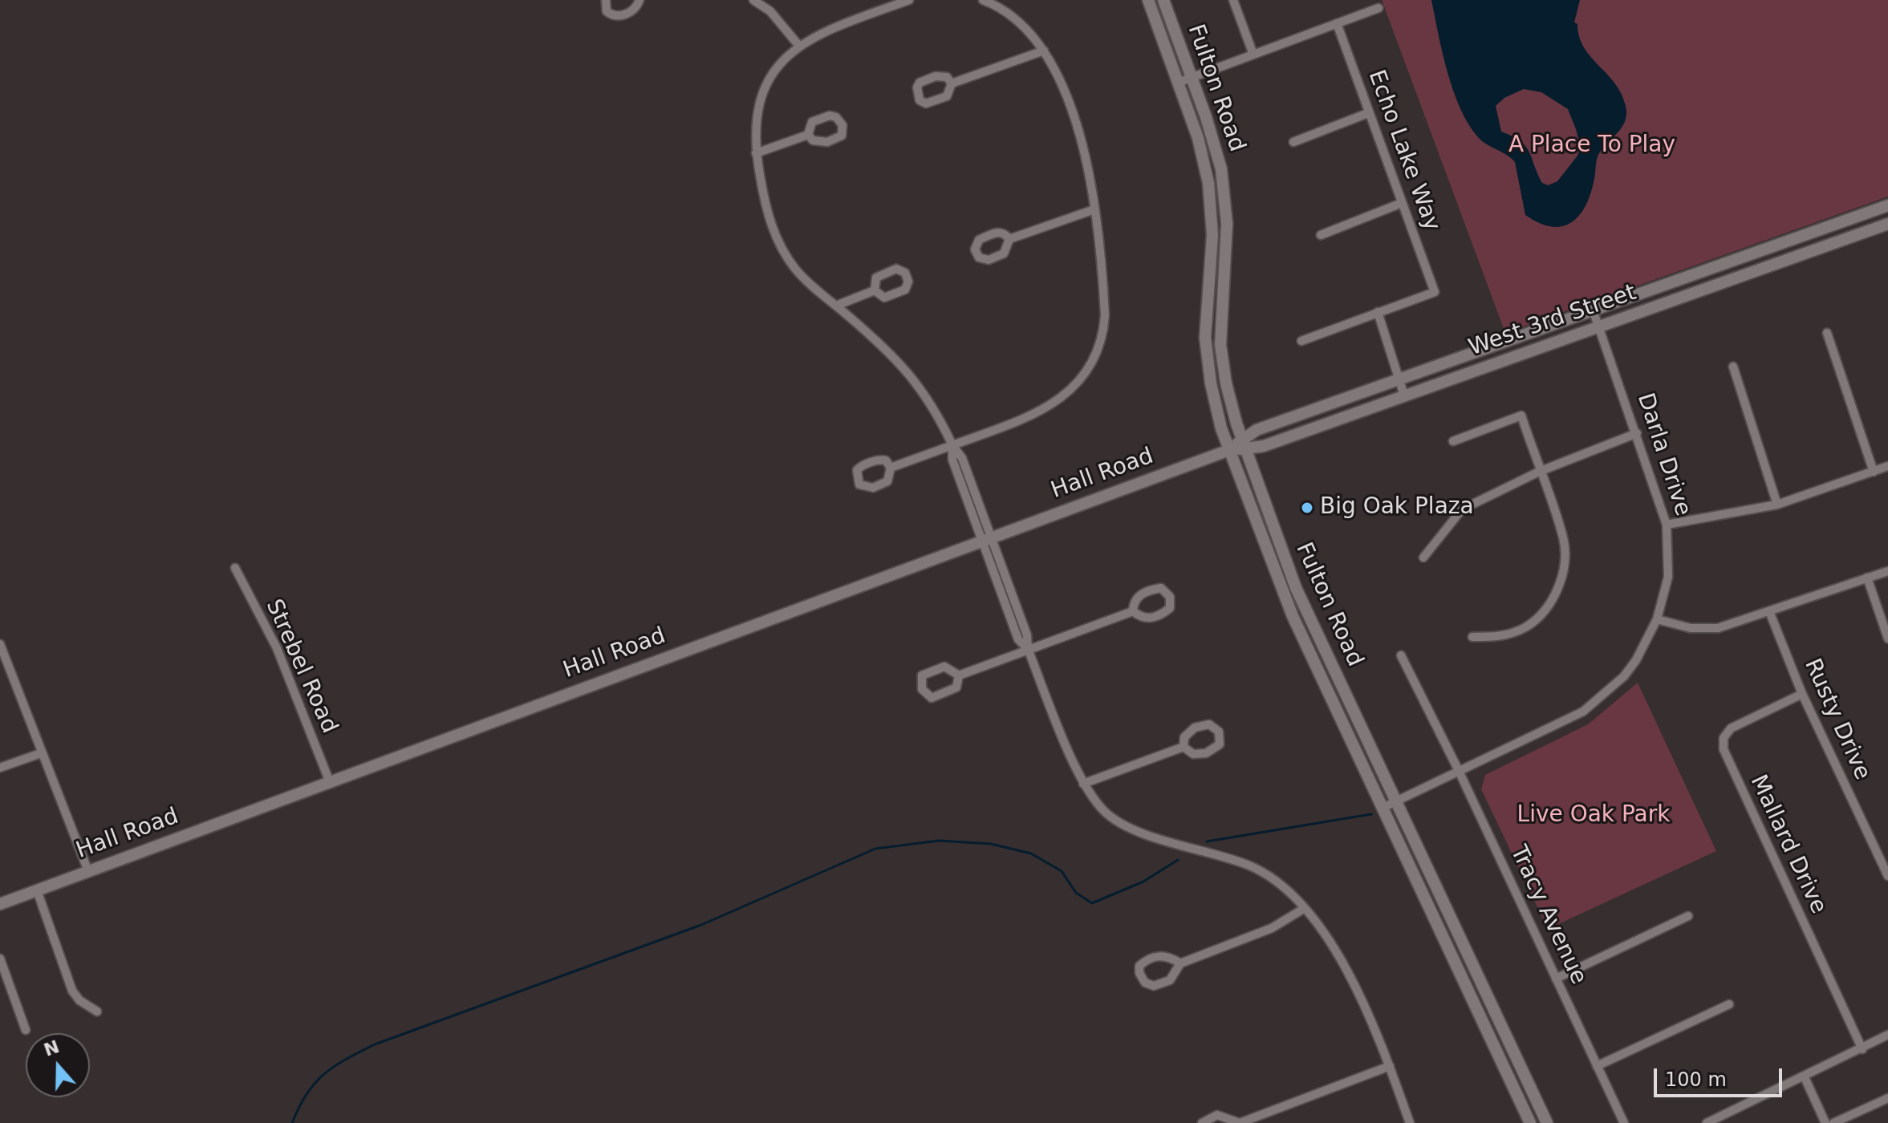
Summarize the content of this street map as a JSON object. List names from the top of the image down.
{
  "streets": {
    "main road": ["Fulton Road", "West 3rd Street", "Hall Road"],
    "street": [
      "Echo Lake Way",
      "Darla Drive",
      "Strebel Road",
      "Rusty Drive",
      "Mallard Drive",
      "Tracy Avenue"
    ]
  },
  "crossings": [
    ["Fulton Road", "West 3rd Street"],
    ["Fulton Road", "Darla Drive"],
    ["Fulton Road", "Hall Road"],
    ["West 3rd Street", "Darla Drive"],
    ["West 3rd Street", "Hall Road"],
    ["Darla Drive", "Tracy Avenue"],
    ["Hall Road", "Strebel Road"],
    ["Rusty Drive", "Mallard Drive"]
  ],
  "parks": ["A Place To Play", "Live Oak Park"],
  "places": ["Big Oak Plaza"],
  "scale_bar": "100 m",
  "north": "top"
}
